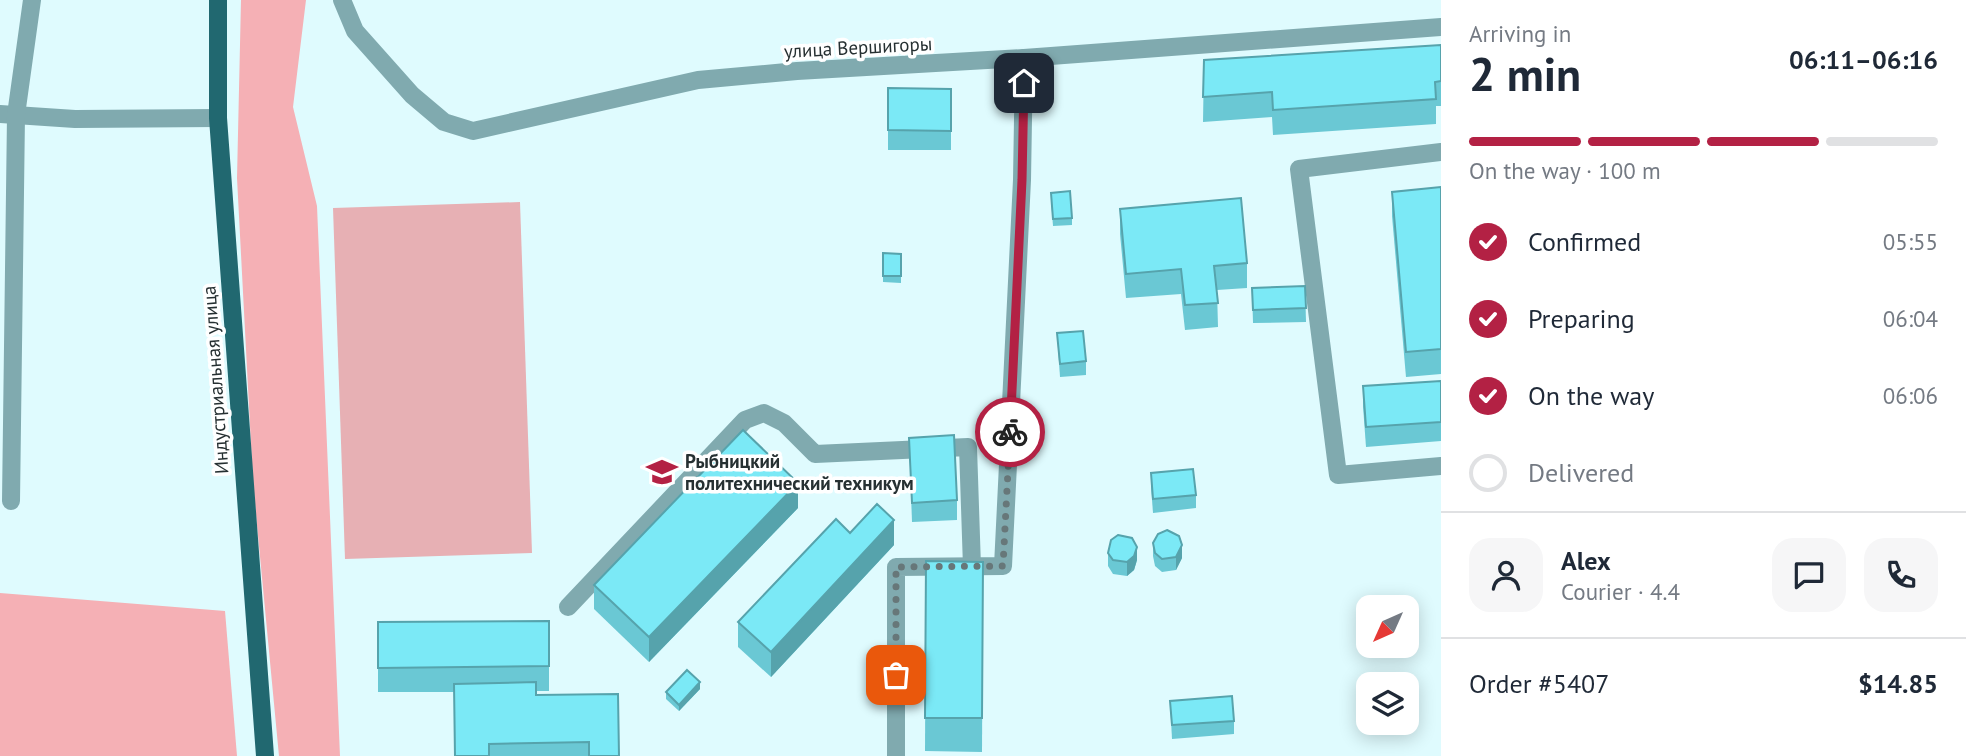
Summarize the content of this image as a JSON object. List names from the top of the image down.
{
  "streets": {
    "main road": ["Индустриальная улица"],
    "street": ["улица Вершигоры"]
  },
  "places": {
    "school or university": ["Рыбницкий политехнический техникум"]
  },
  "north": "bottom left",
  "page": {
    "heading": ["2 min", "Arriving in", "06:11–06:16"],
    "panel": [
      "Alex",
      "Courier · 4.4",
      "Order #5407",
      "$14.85"
    ],
    "bar": "On the way · 100 m",
    "list": [
      ["Confirmed", "05:55"],
      ["Preparing", "06:04"],
      ["On the way", "06:06"],
      "Delivered"
    ]
  }
}
